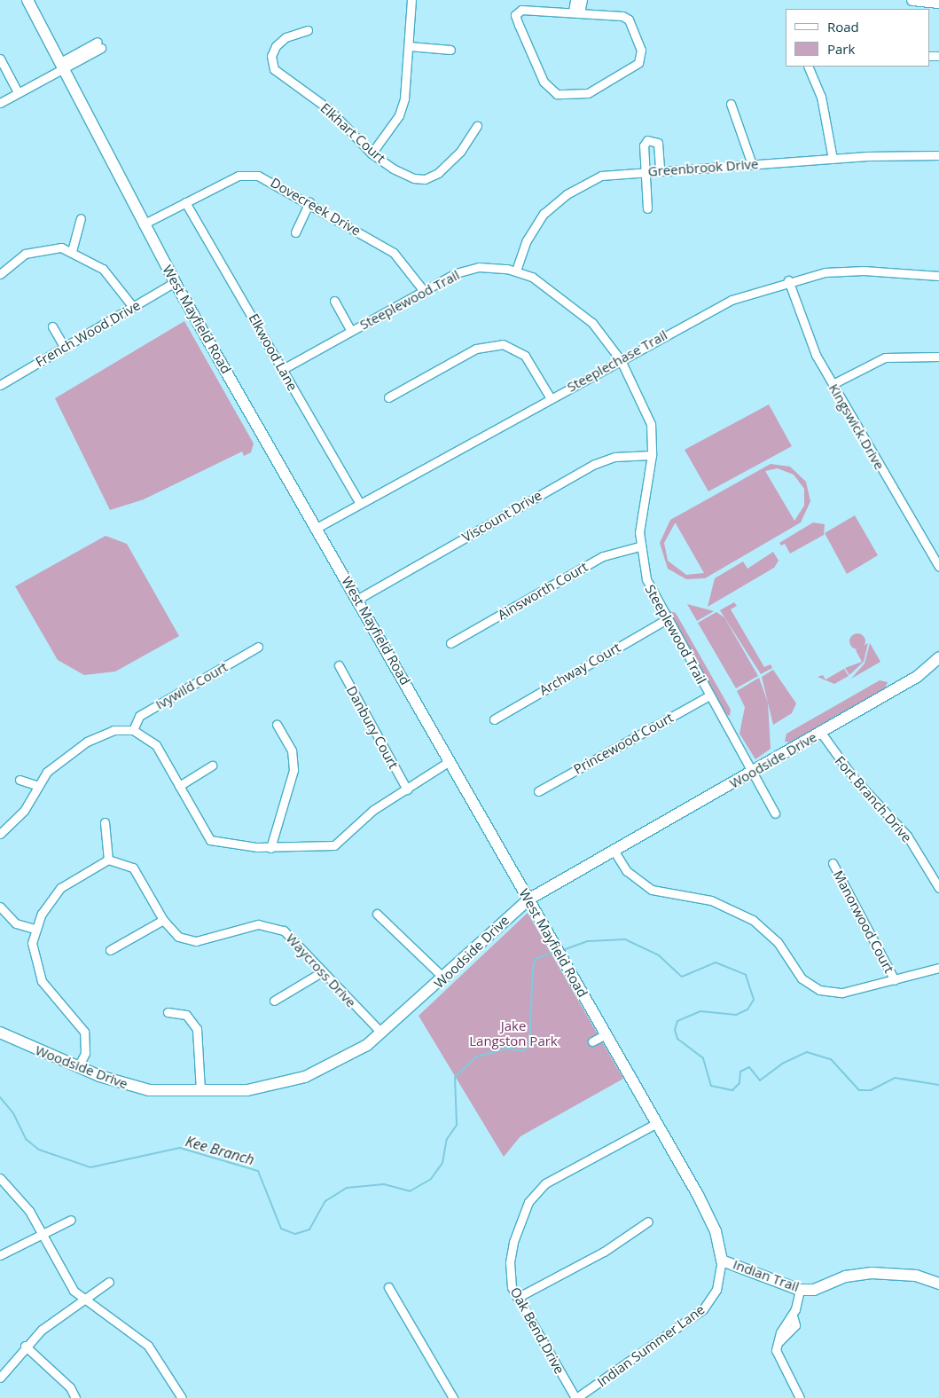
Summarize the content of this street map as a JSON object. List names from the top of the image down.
{
  "streets": {
    "street": [
      "Elkhart Court",
      "Greenbrook Drive",
      "Dovecreek Drive",
      "Steeplewood Trail",
      "West Mayfield Road",
      "French Wood Drive",
      "Elkwood Lane",
      "Steeplechase Trail",
      "Kingswick Drive",
      "Viscount Drive",
      "Ainsworth Court",
      "Archway Court",
      "Ivywild Court",
      "Danbury Court",
      "Princewood Court",
      "Woodside Drive",
      "Fort Branch Drive",
      "Manorwood Court",
      "Waycross Drive",
      "Indian Trail",
      "Oak Bend Drive",
      "Indian Summer Lane"
    ]
  },
  "crossings": [
    ["Greenbrook Drive", "Steeplewood Trail"],
    ["Dovecreek Drive", "Steeplewood Trail"],
    ["Dovecreek Drive", "West Mayfield Road"],
    ["Dovecreek Drive", "Elkwood Lane"],
    ["Steeplewood Trail", "Elkwood Lane"],
    ["Steeplewood Trail", "Steeplechase Trail"],
    ["Steeplewood Trail", "Viscount Drive"],
    ["Steeplewood Trail", "Ainsworth Court"],
    ["Steeplewood Trail", "Archway Court"],
    ["Steeplewood Trail", "Princewood Court"],
    ["Steeplewood Trail", "Woodside Drive"],
    ["West Mayfield Road", "French Wood Drive"],
    ["West Mayfield Road", "Steeplechase Trail"],
    ["West Mayfield Road", "Viscount Drive"],
    ["West Mayfield Road", "Woodside Drive"],
    ["West Mayfield Road", "Indian Trail"],
    ["West Mayfield Road", "Oak Bend Drive"],
    ["West Mayfield Road", "Indian Summer Lane"],
    ["Elkwood Lane", "Steeplechase Trail"],
    ["Steeplechase Trail", "Kingswick Drive"],
    ["Woodside Drive", "Fort Branch Drive"],
    ["Woodside Drive", "Waycross Drive"],
    ["Indian Trail", "Indian Summer Lane"],
    ["Oak Bend Drive", "Indian Summer Lane"]
  ],
  "water": ["Kee Branch"],
  "parks": ["Jake Langston Park"],
  "legend": ["Road", "Park"]
}
